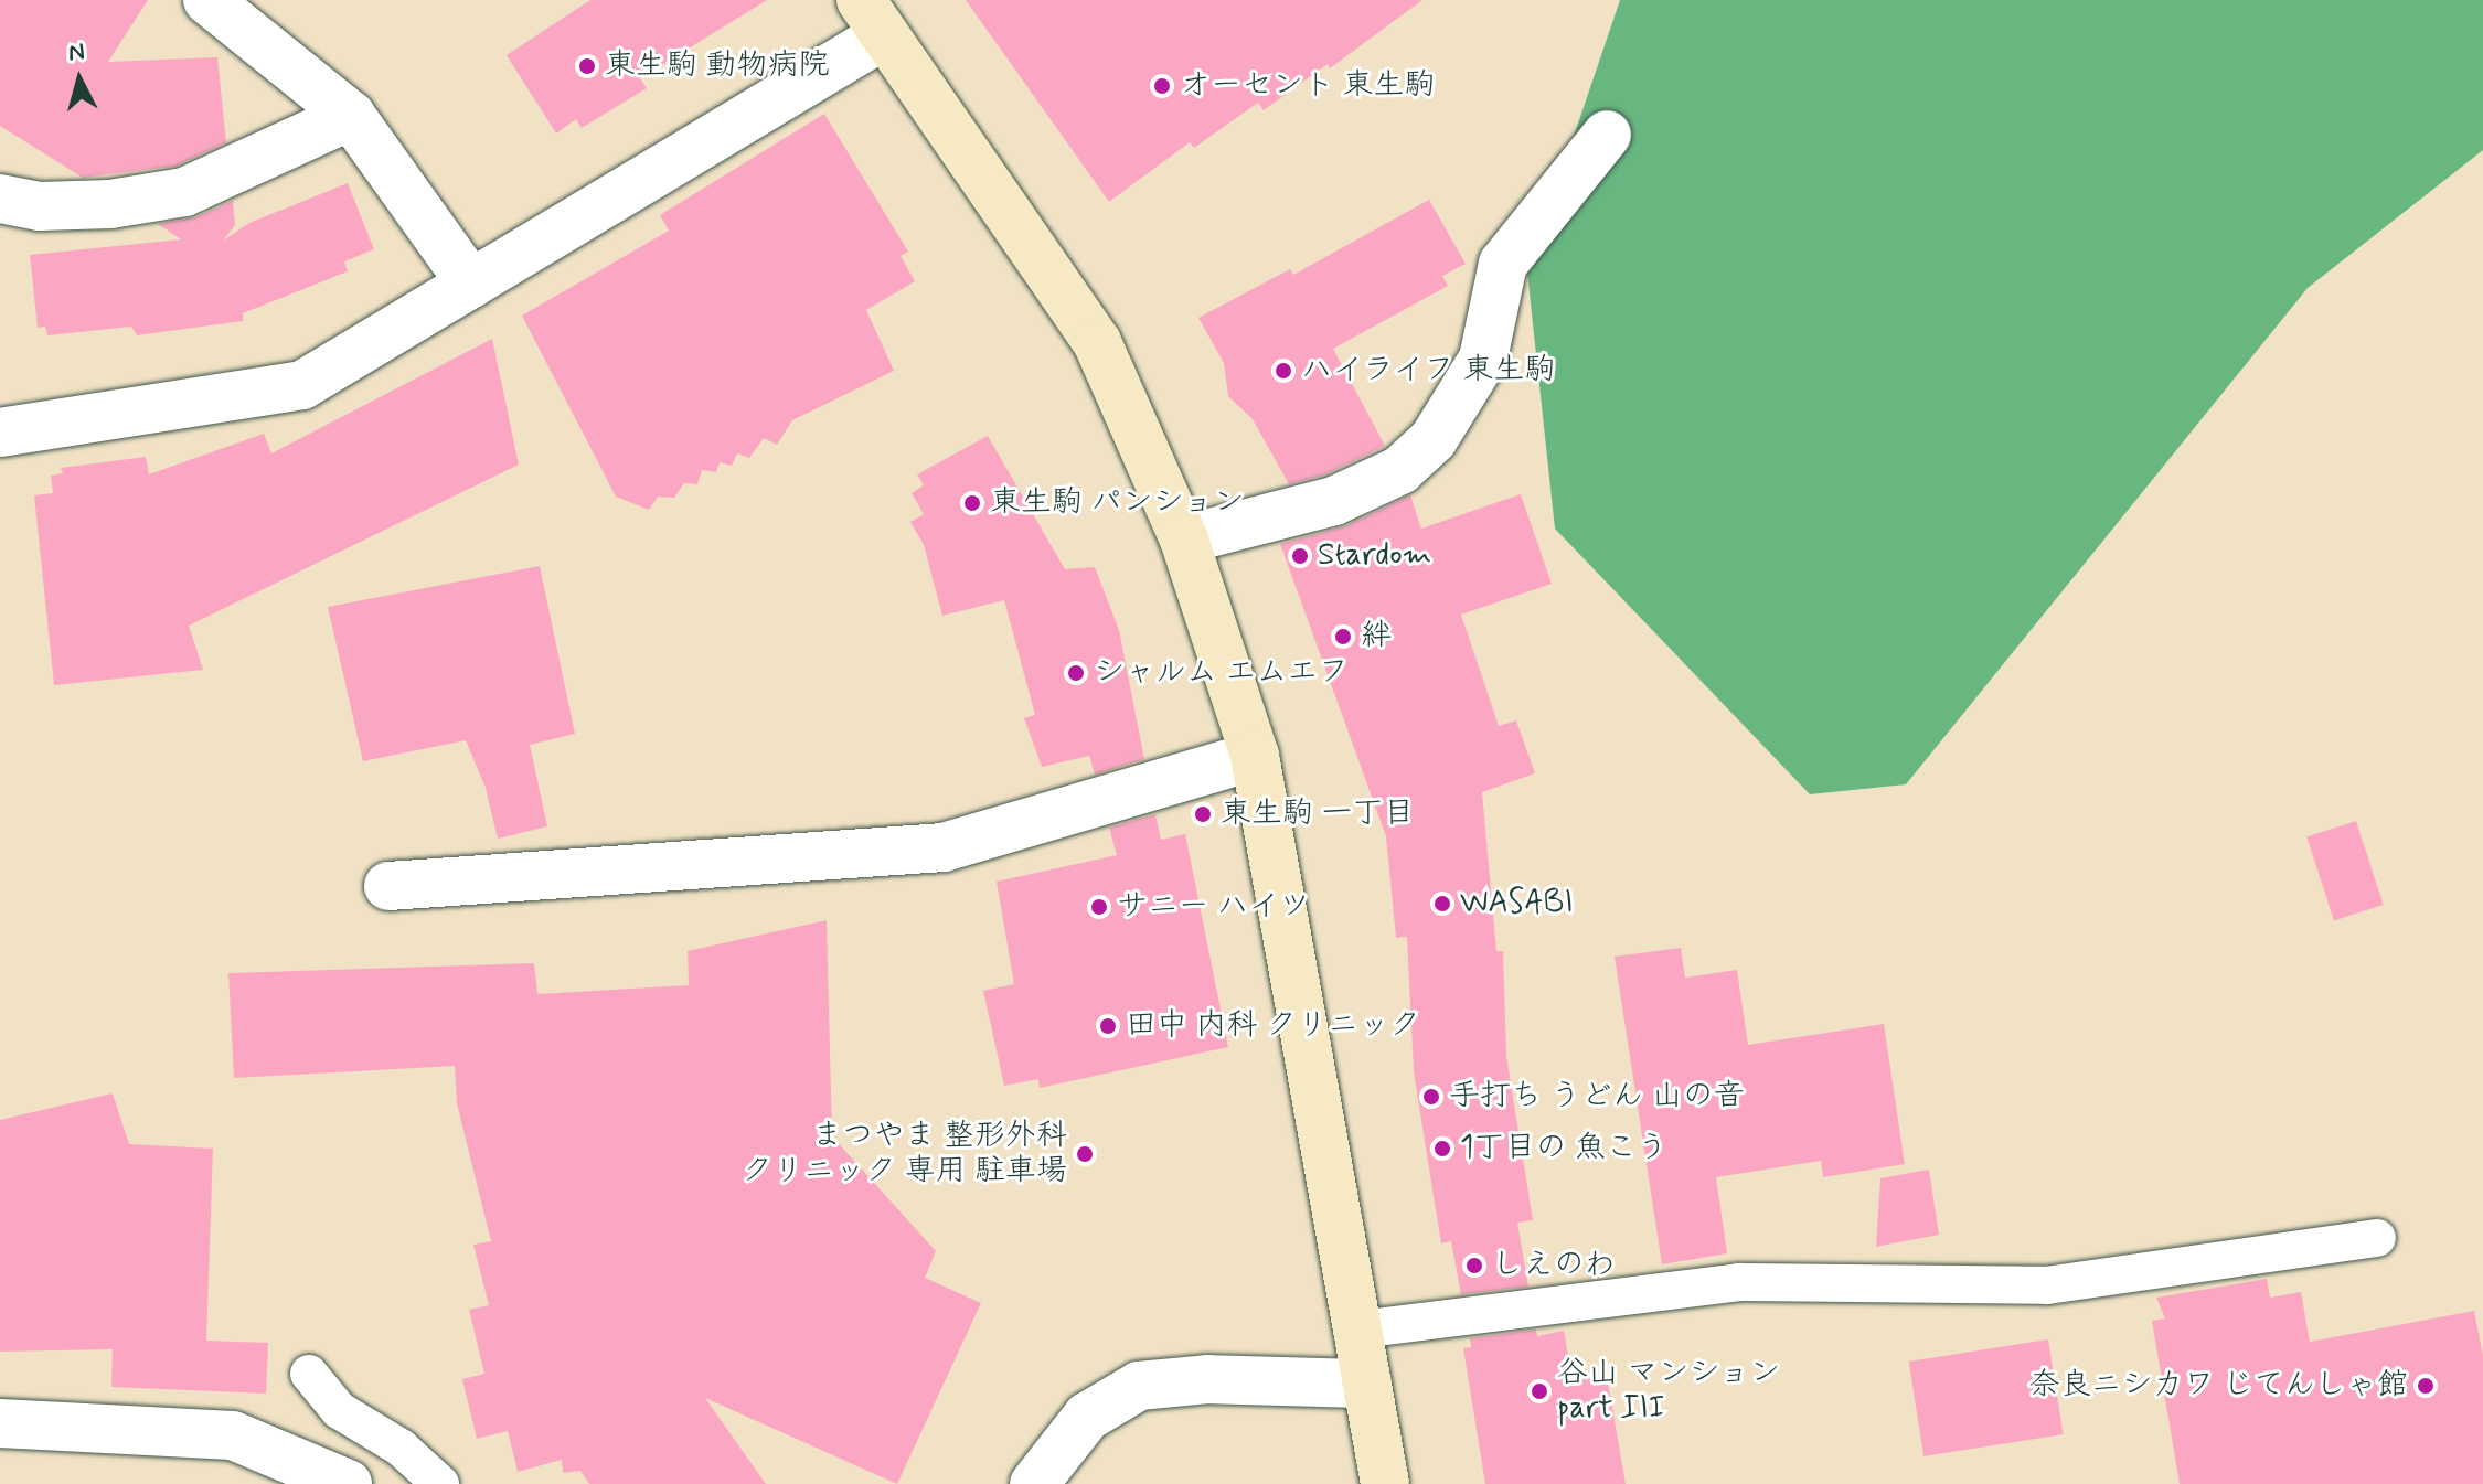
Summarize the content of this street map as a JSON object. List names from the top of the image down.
{
  "places": [
    "東生駒 動物病院",
    "オーセント 東生駒",
    "ハイライフ 東生駒",
    "東生駒 パンション",
    "Stardom",
    "絆",
    "シャルム エムエフ",
    "東生駒 一丁目",
    "WASABI",
    "サニー ハイツ",
    "田中 内科 クリニック",
    "手打ち うどん 山の音",
    "1丁目の 魚こう",
    "まつやま 整形外科 クリニック 専用 駐車場",
    "しえのわ",
    "奈良ニシカワ じてんしゃ館",
    "谷山 マンション part III"
  ],
  "north": "top"
}
